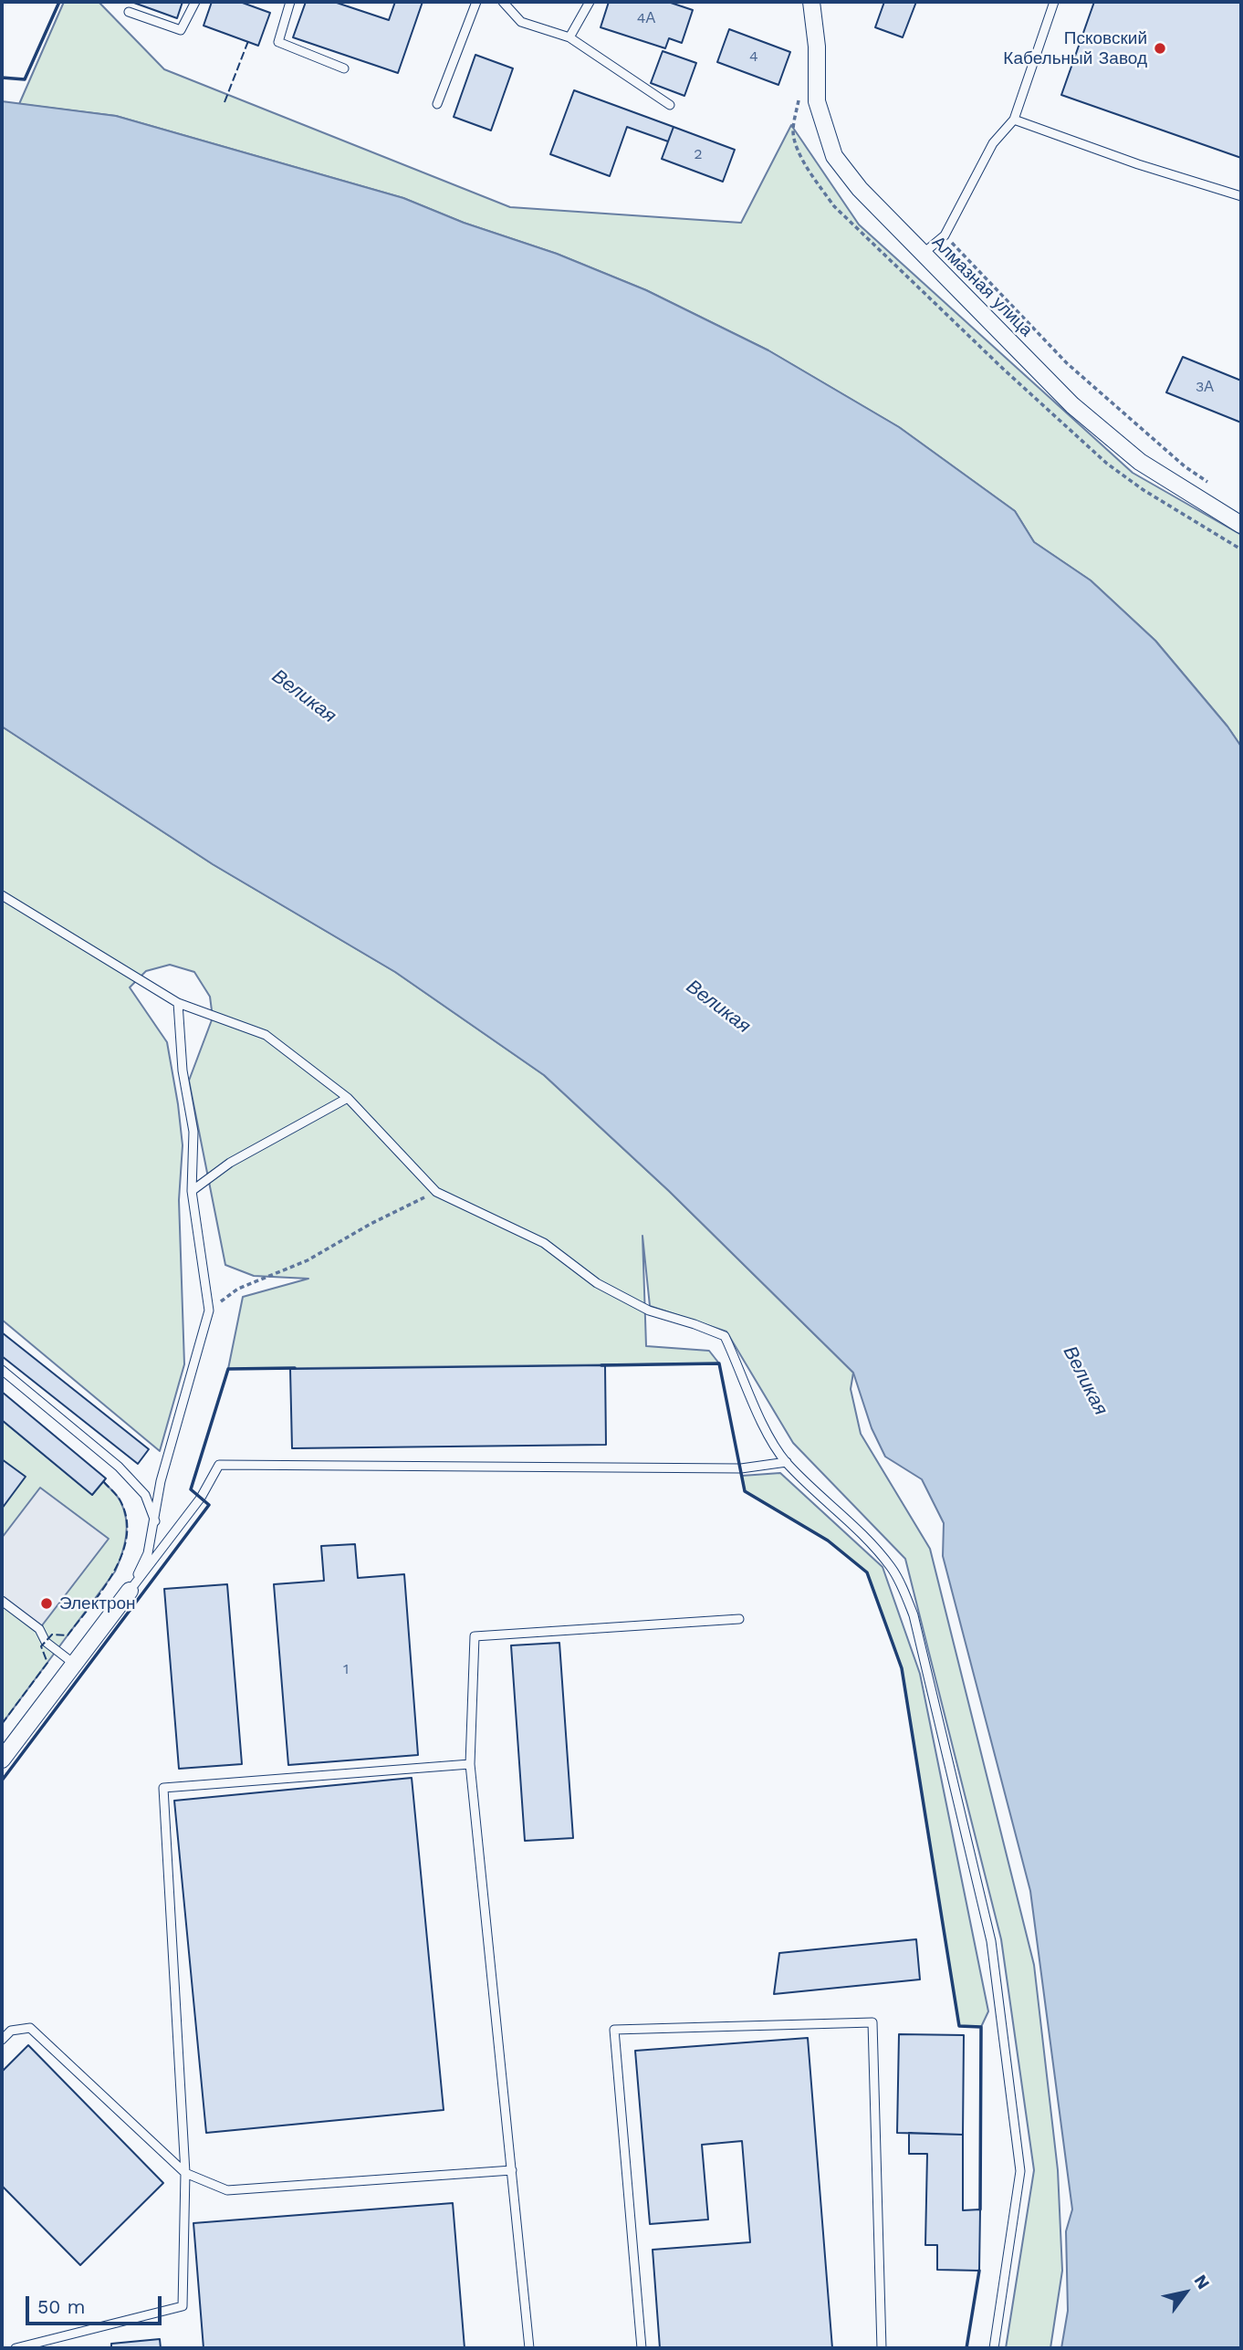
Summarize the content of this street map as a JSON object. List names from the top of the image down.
{
  "streets": {
    "street": ["Алмазная улица"]
  },
  "water": ["Великая"],
  "places": ["Псковский Кабельный Завод", "Электрон"],
  "house_numbers": [
    "4А",
    "4",
    "2",
    "3А",
    "1"
  ],
  "scale_bar": "50 m",
  "north": "top right"
}
